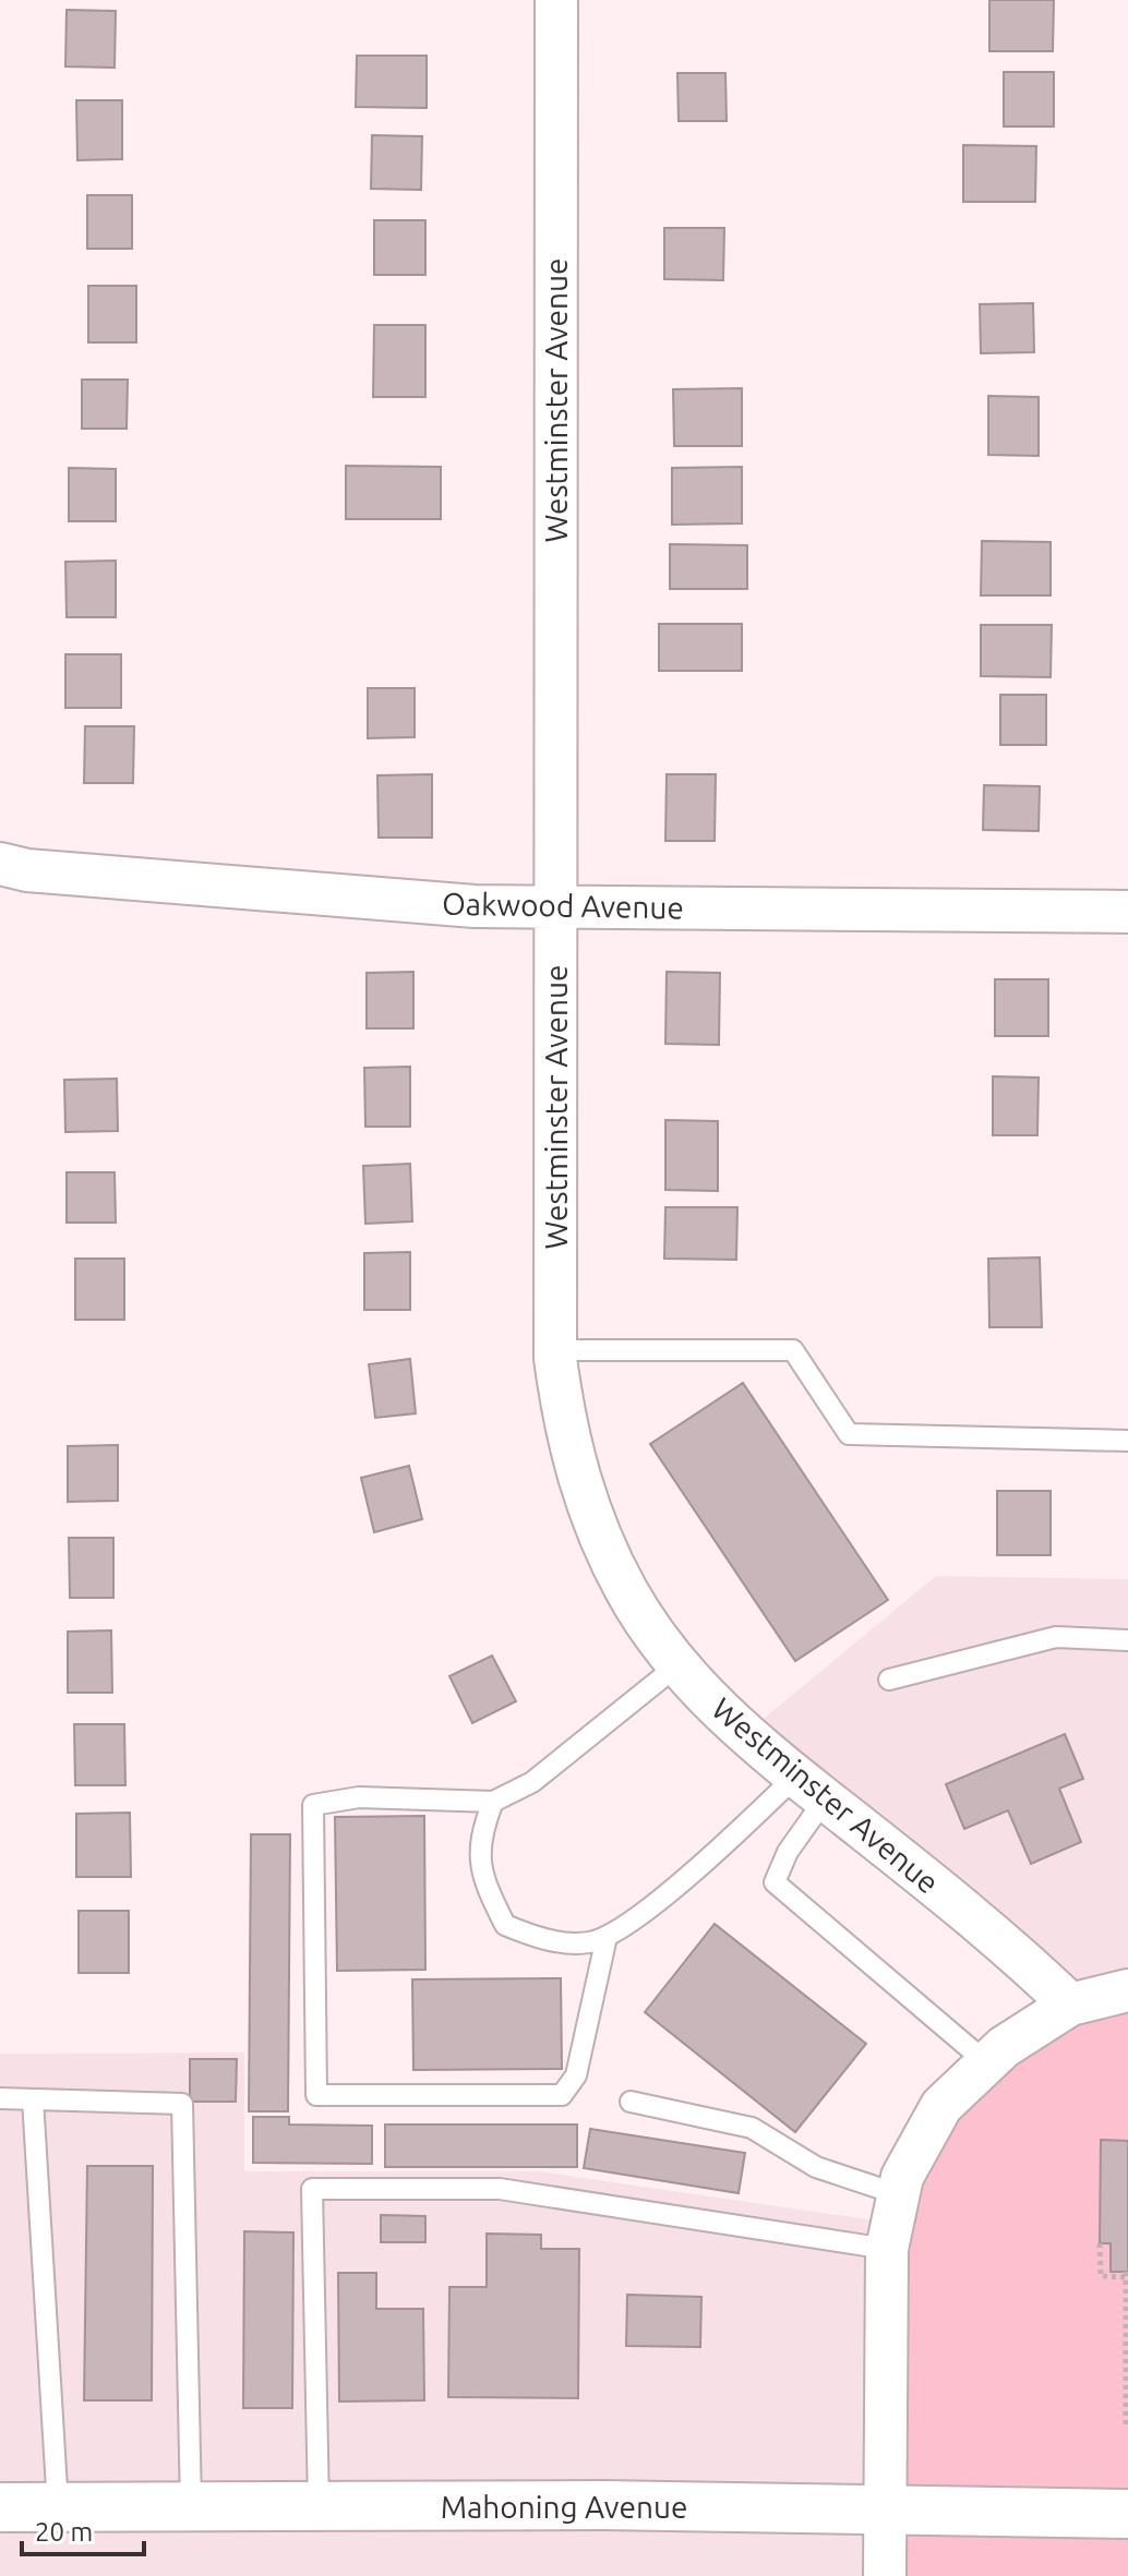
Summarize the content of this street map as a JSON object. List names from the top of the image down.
{
  "streets": {
    "main road": ["Mahoning Avenue"],
    "street": ["Westminster Avenue", "Oakwood Avenue"]
  },
  "crossings": [
    ["Westminster Avenue", "Oakwood Avenue"]
  ],
  "scale_bar": "20 m"
}
